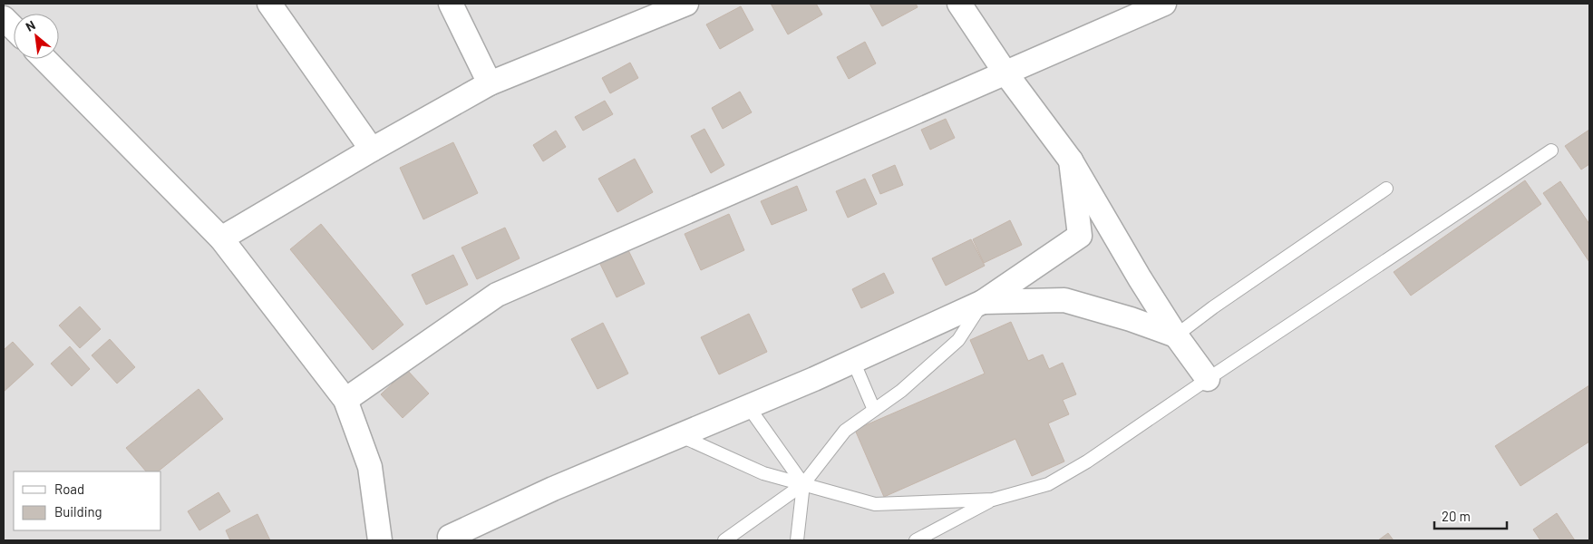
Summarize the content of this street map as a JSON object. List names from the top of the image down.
{
  "legend": ["Road", "Building"],
  "scale_bar": "20 m",
  "north": "top left"
}
